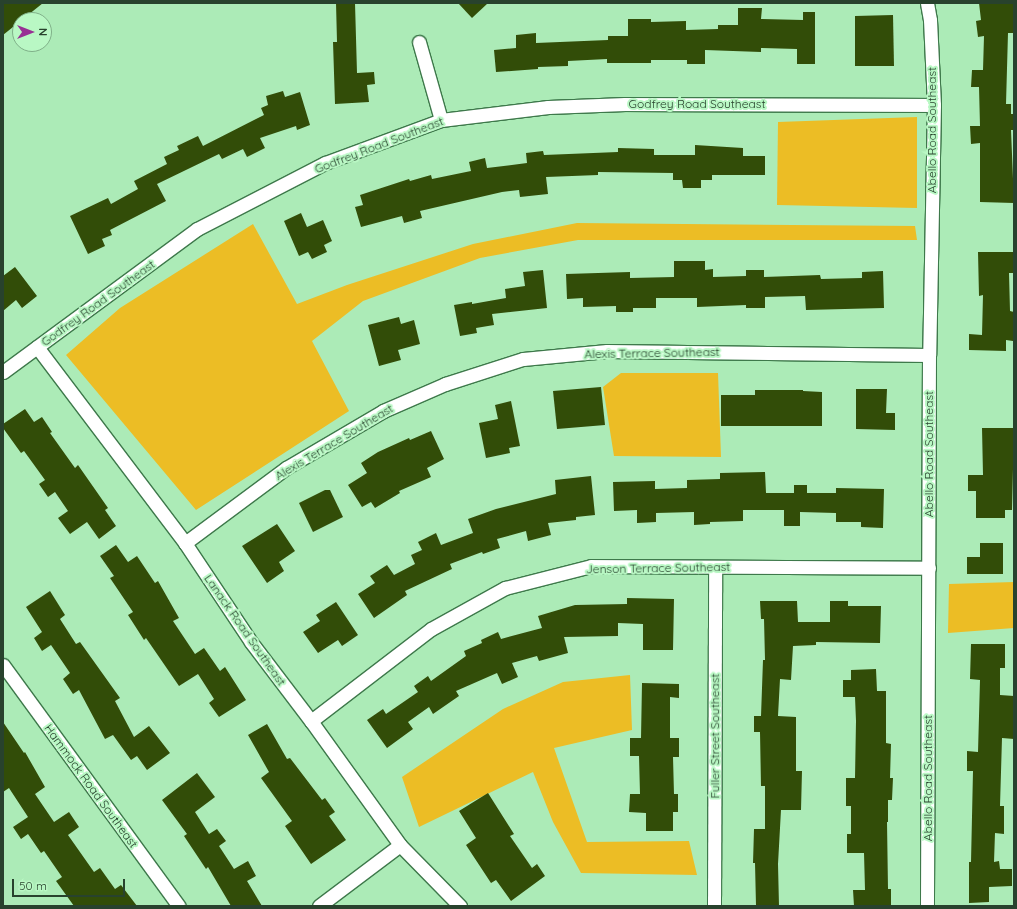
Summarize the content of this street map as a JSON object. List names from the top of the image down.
{
  "streets": {
    "street": [
      "Godfrey Road Southeast",
      "Abello Road Southeast",
      "Alexis Terrace Southeast",
      "Jenson Terrace Southeast",
      "Lanack Road Southeast",
      "Fuller Street Southeast",
      "Hammock Road Southeast"
    ]
  },
  "crossings": [
    ["Godfrey Road Southeast", "Abello Road Southeast"],
    ["Godfrey Road Southeast", "Lanack Road Southeast"],
    ["Abello Road Southeast", "Alexis Terrace Southeast"],
    ["Abello Road Southeast", "Jenson Terrace Southeast"],
    ["Alexis Terrace Southeast", "Lanack Road Southeast"],
    ["Jenson Terrace Southeast", "Lanack Road Southeast"],
    ["Jenson Terrace Southeast", "Fuller Street Southeast"]
  ],
  "scale_bar": "50 m",
  "north": "right"
}
